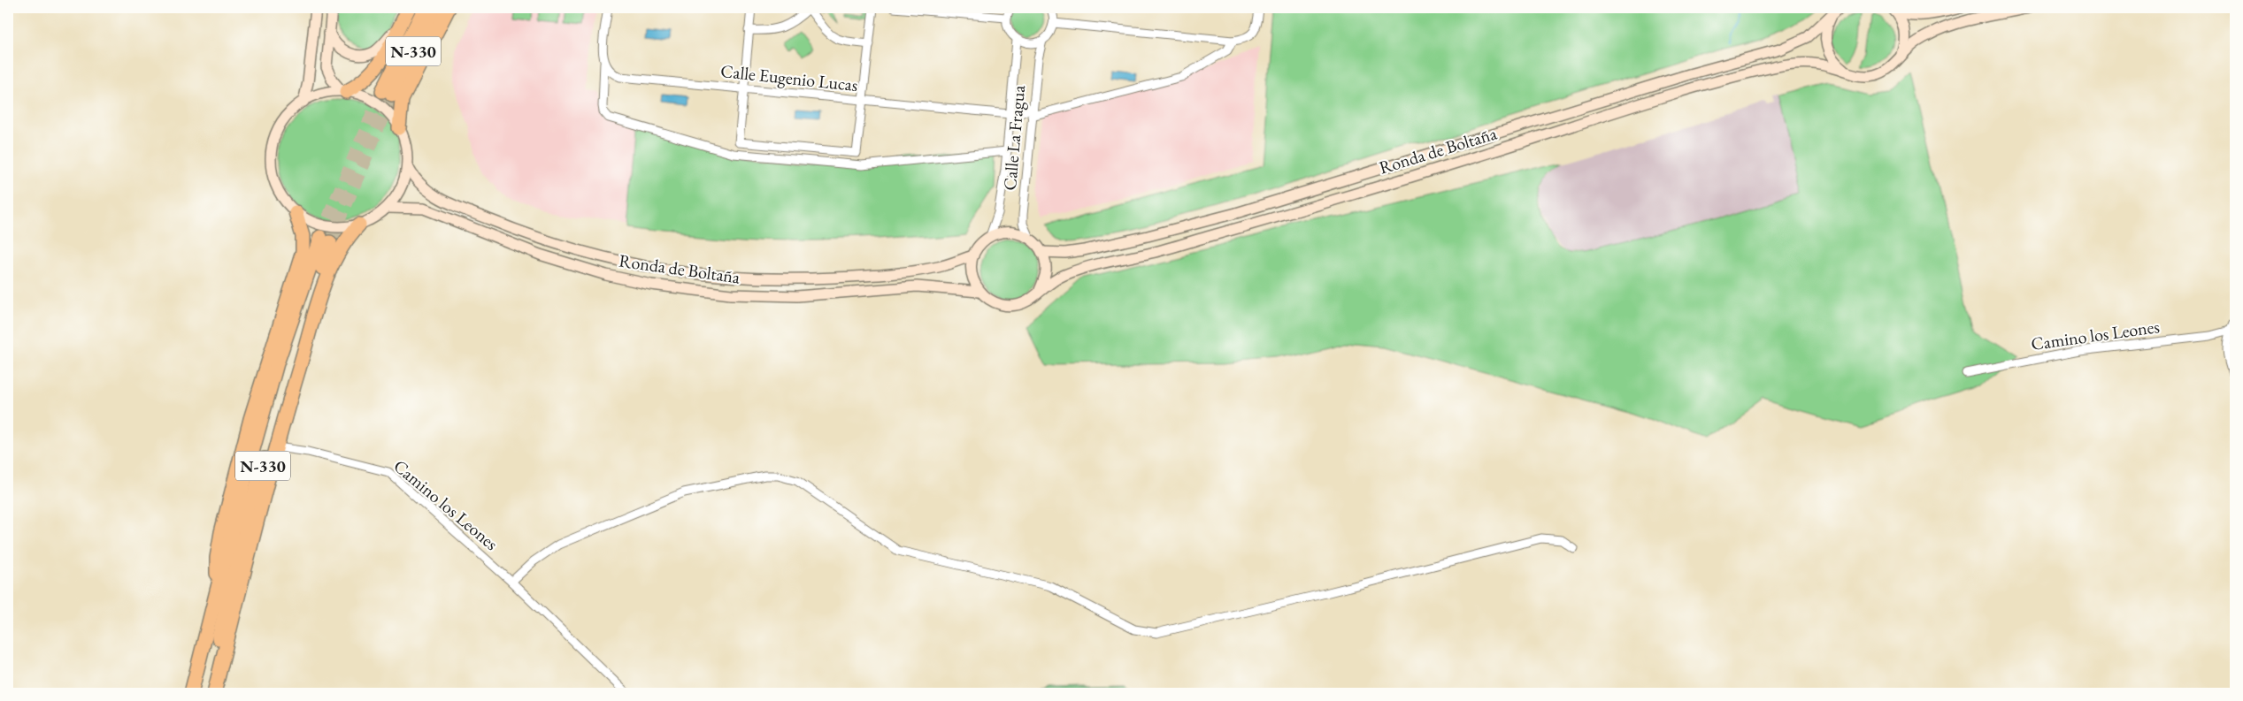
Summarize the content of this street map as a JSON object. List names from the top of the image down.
{
  "streets": {
    "highway": ["N-330"],
    "main road": ["Ronda de Boltaña"],
    "street": ["Calle Eugenio Lucas", "Calle La Fragua", "Camino los Leones"]
  },
  "crossings": [
    ["Calle Eugenio Lucas", "Calle La Fragua"],
    ["Calle La Fragua", "Ronda de Boltaña"]
  ]
}
